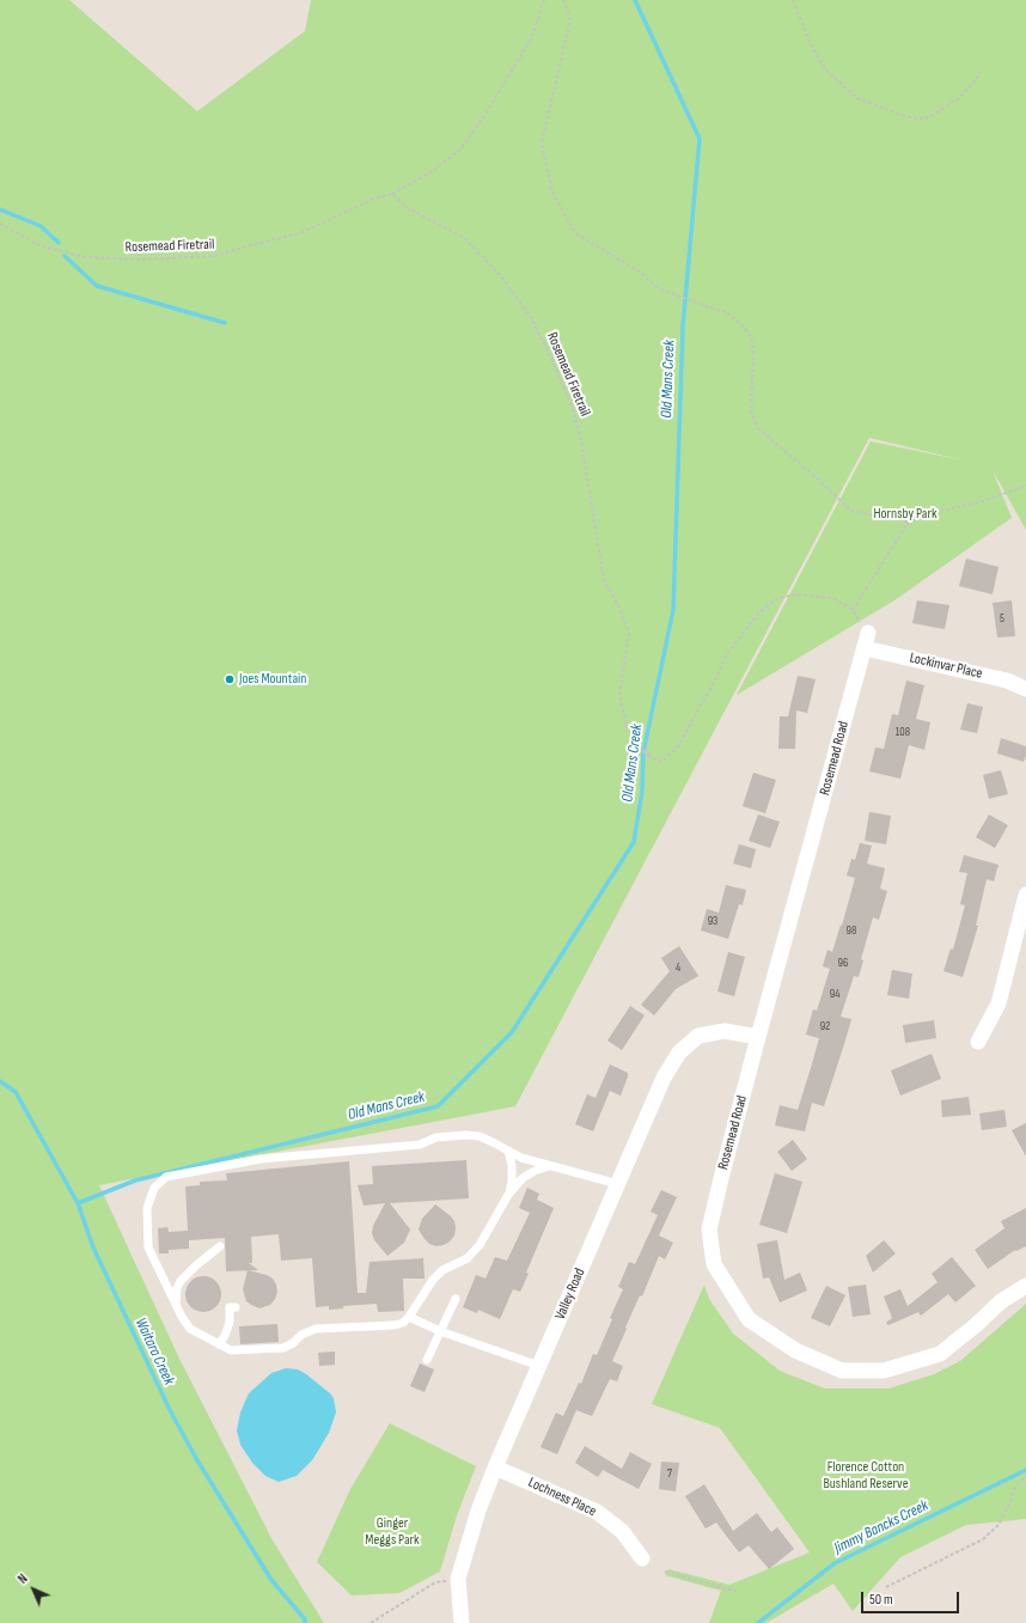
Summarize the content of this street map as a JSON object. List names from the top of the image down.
{
  "streets": {
    "street": [
      "Lockinvar Place",
      "Rosemead Road",
      "Valley Road",
      "Lochness Place"
    ],
    "path": ["Rosemead Firetrail"]
  },
  "crossings": [
    ["Lockinvar Place", "Rosemead Road"],
    ["Rosemead Road", "Valley Road"],
    ["Valley Road", "Lochness Place"]
  ],
  "water": ["Old Mans Creek", "Waitara Creek", "Jimmy Bancks Creek"],
  "parks": ["Hornsby Park", "Florence Cotton Bushland Reserve", "Ginger Meggs Park"],
  "places": ["Joes Mountain"],
  "house_numbers": [
    "5",
    "108",
    "93",
    "98",
    "96",
    "4",
    "94",
    "92",
    "7"
  ],
  "scale_bar": "50 m",
  "north": "top left"
}
